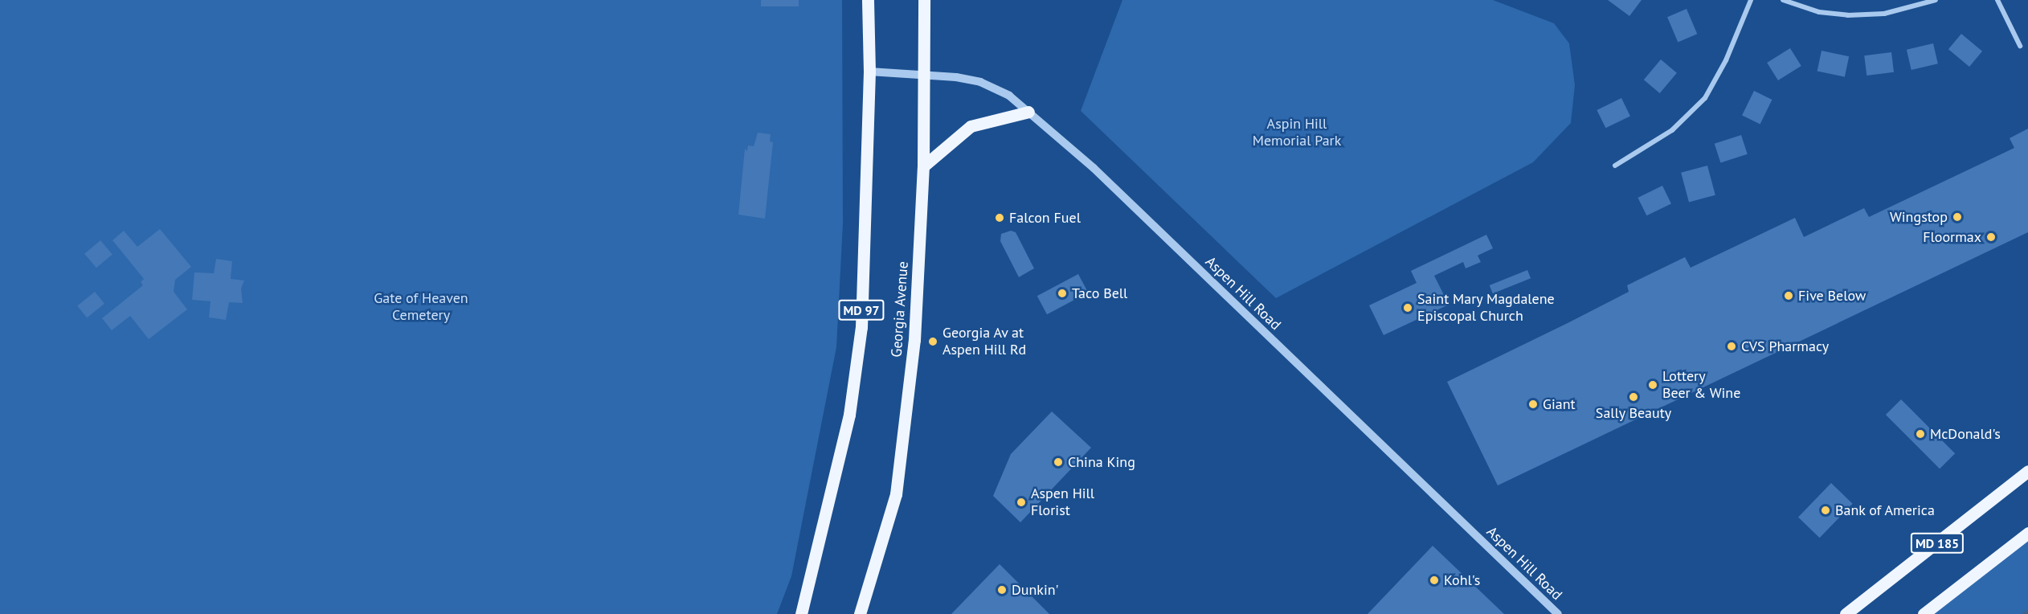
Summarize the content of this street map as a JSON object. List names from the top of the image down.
{
  "streets": {
    "main road": ["Georgia Avenue", "MD 97", "MD 185"],
    "street": ["Aspen Hill Road"]
  },
  "crossings": [
    ["Aspen Hill Road", "Georgia Avenue"],
    ["Aspen Hill Road", "MD 97"]
  ],
  "parks": ["Aspin Hill Memorial Park", "Gate of Heaven Cemetery"],
  "places": [
    "Wingstop",
    "Falcon Fuel",
    "Floormax",
    "Taco Bell",
    "Five Below",
    "Saint Mary Magdalene Episcopal Church",
    "Georgia Av at Aspen Hill Rd",
    "CVS Pharmacy",
    "Lottery Beer & Wine",
    "Sally Beauty",
    "Giant",
    "McDonald's",
    "China King",
    "Aspen Hill Florist",
    "Bank of America",
    "Kohl's",
    "Dunkin'"
  ]
}
